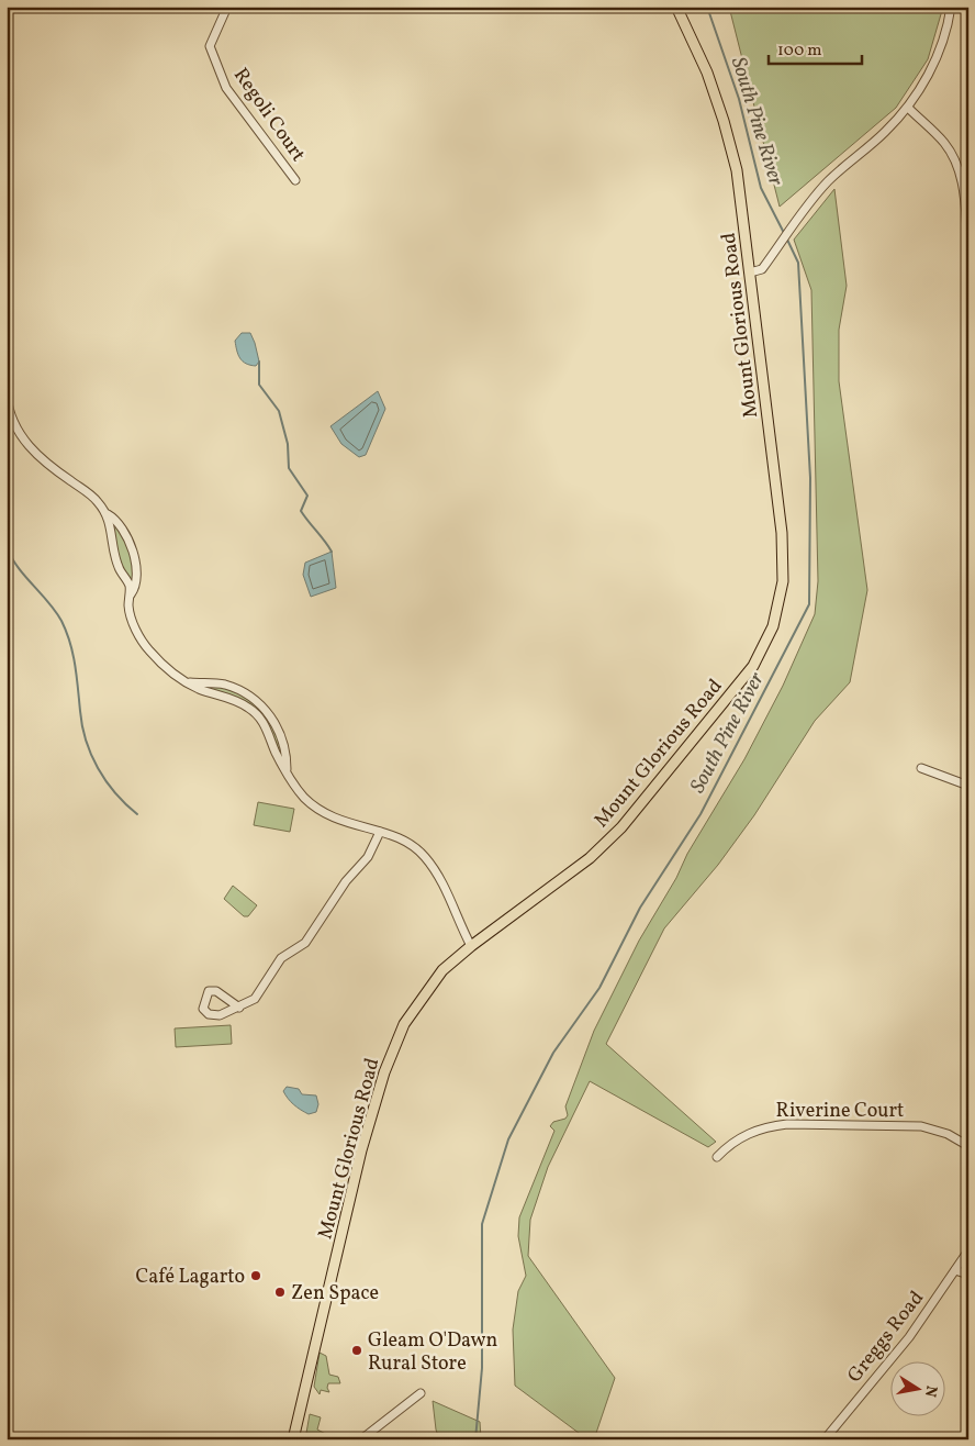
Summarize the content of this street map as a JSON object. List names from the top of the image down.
{
  "streets": {
    "main road": ["Mount Glorious Road"],
    "street": ["Regoli Court", "Riverine Court", "Greggs Road"]
  },
  "water": ["South Pine River"],
  "places": ["Café Lagarto", "Zen Space", "Gleam O'Dawn Rural Store"],
  "scale_bar": "100 m",
  "north": "right"
}
